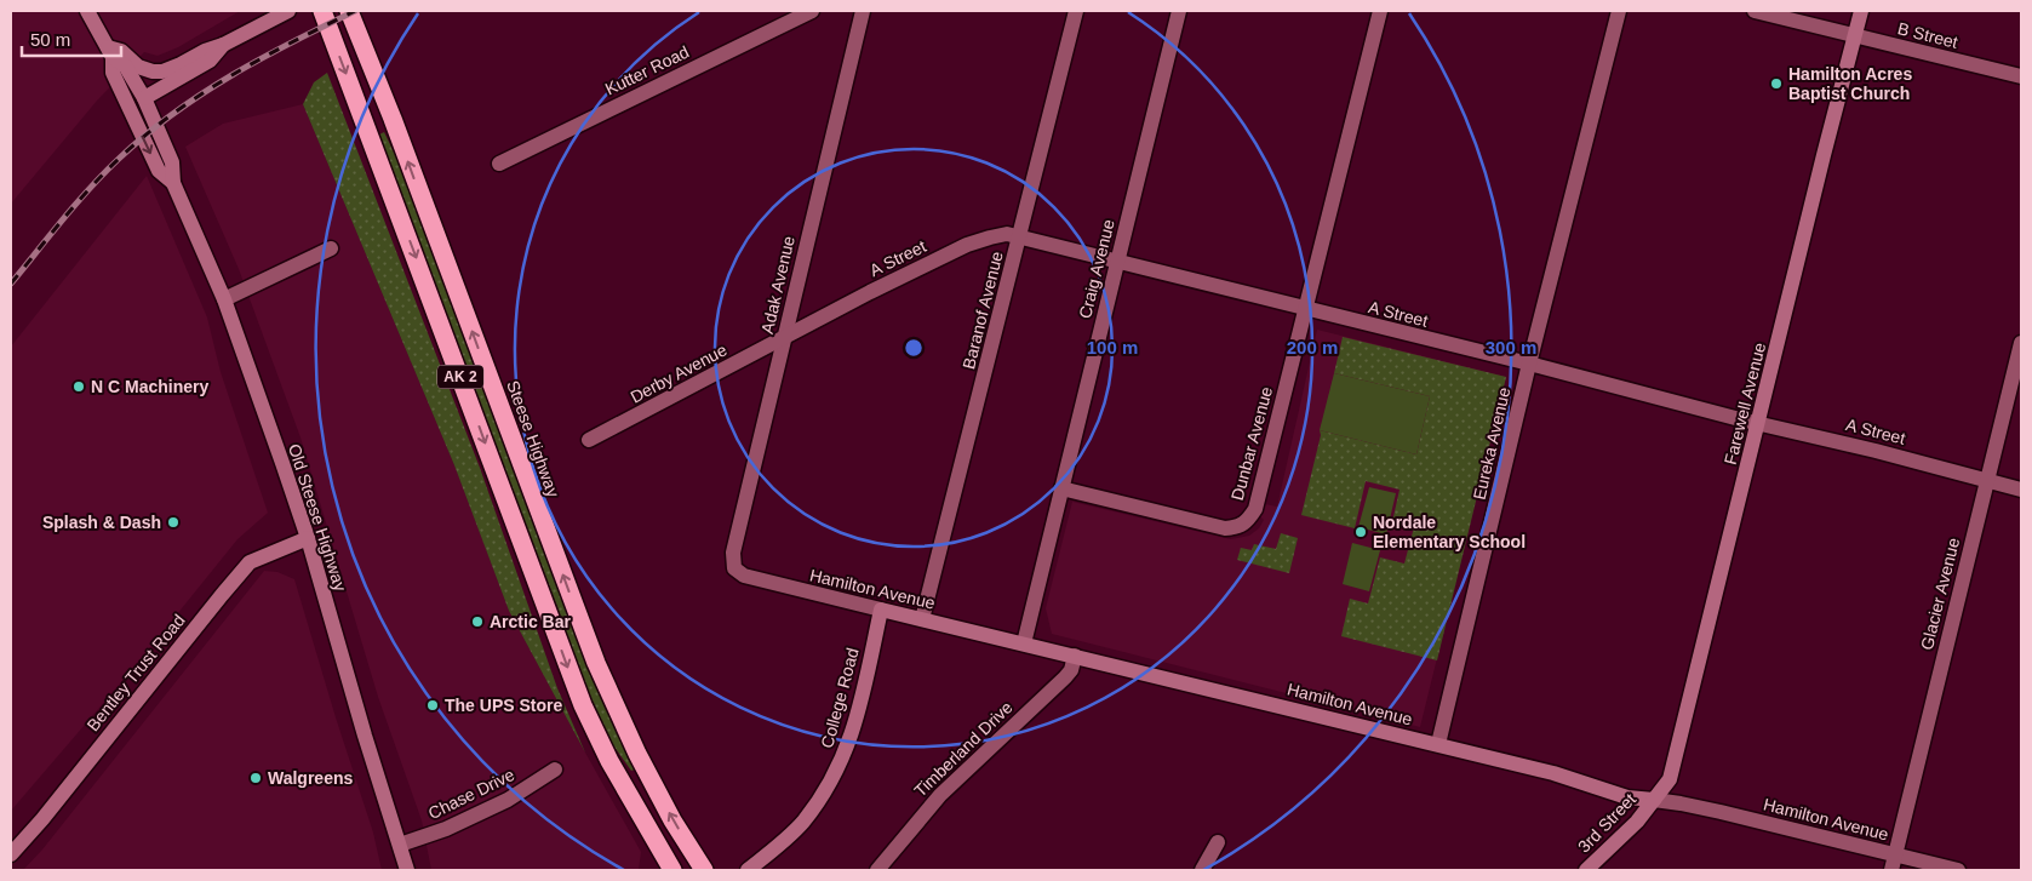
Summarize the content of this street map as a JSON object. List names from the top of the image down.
{
  "streets": {
    "highway": ["AK 2", "Steese Highway"],
    "street": [
      "B Street",
      "Kutter Road",
      "A Street",
      "Craig Avenue",
      "Adak Avenue",
      "Baranof Avenue",
      "Derby Avenue",
      "Farewell Avenue",
      "Dunbar Avenue",
      "Eureka Avenue",
      "Old Steese Highway",
      "Hamilton Avenue",
      "Glacier Avenue",
      "Bentley Trust Road",
      "College Road",
      "Timberland Drive",
      "Chase Drive",
      "3rd Street"
    ]
  },
  "crossings": [
    ["B Street", "Farewell Avenue"],
    ["A Street", "Craig Avenue"],
    ["A Street", "Adak Avenue"],
    ["A Street", "Baranof Avenue"],
    ["A Street", "Derby Avenue"],
    ["A Street", "Farewell Avenue"],
    ["A Street", "Dunbar Avenue"],
    ["A Street", "Eureka Avenue"],
    ["A Street", "Glacier Avenue"],
    ["Craig Avenue", "Dunbar Avenue"],
    ["Craig Avenue", "Hamilton Avenue"],
    ["Adak Avenue", "Derby Avenue"],
    ["Adak Avenue", "Hamilton Avenue"],
    ["Baranof Avenue", "Hamilton Avenue"],
    ["Farewell Avenue", "Hamilton Avenue"],
    ["Farewell Avenue", "3rd Street"],
    ["Eureka Avenue", "Hamilton Avenue"],
    ["Old Steese Highway", "Bentley Trust Road"],
    ["Old Steese Highway", "Chase Drive"],
    ["Hamilton Avenue", "Glacier Avenue"],
    ["Hamilton Avenue", "College Road"],
    ["Hamilton Avenue", "Timberland Drive"],
    ["Hamilton Avenue", "3rd Street"]
  ],
  "places": [
    "Hamilton Acres Baptist Church",
    "N C Machinery",
    "Splash & Dash",
    "Nordale Elementary School",
    "Arctic Bar",
    "The UPS Store",
    "Walgreens"
  ],
  "scale_bar": "50 m",
  "rings": ["100 m", "200 m", "300 m"]
}
